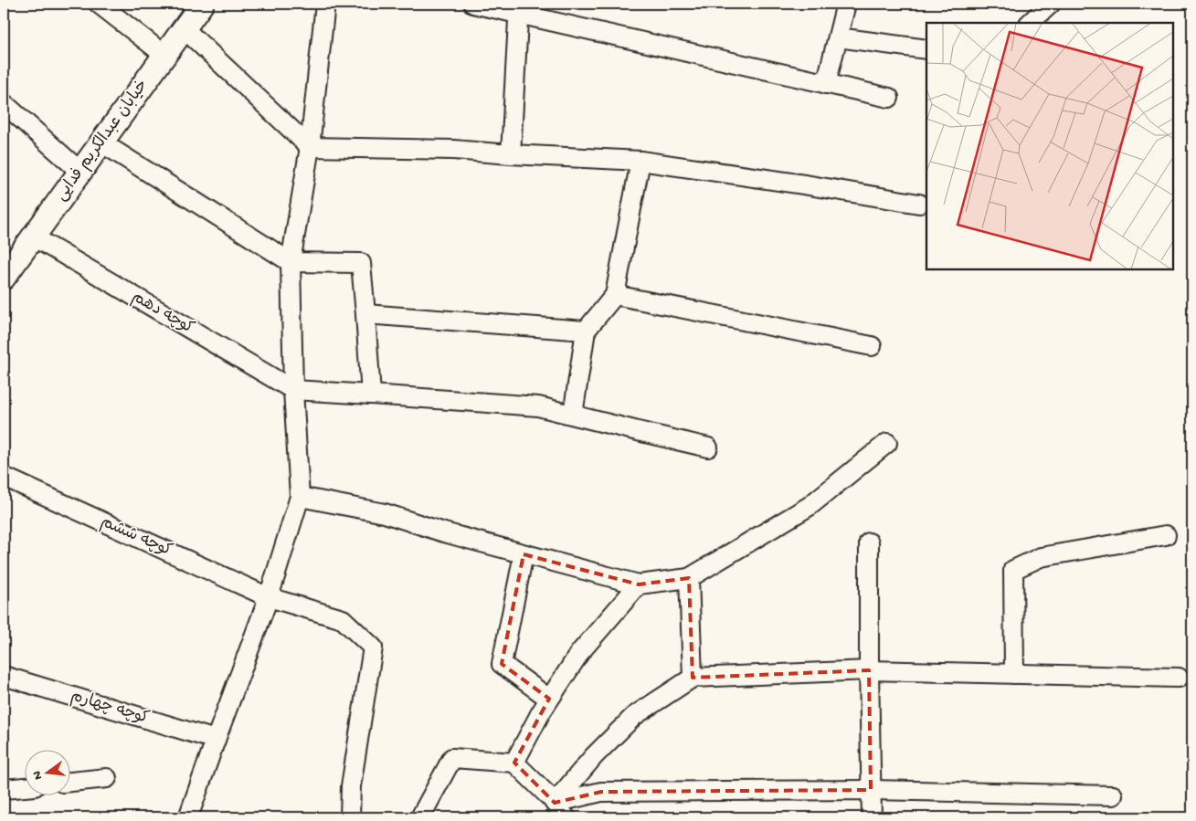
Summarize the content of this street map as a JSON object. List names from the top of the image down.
{
  "streets": {
    "street": [
      "خیابان عبدالکریم فدایی",
      "کوچه دهم",
      "کوچه ششم",
      "کوچه چهارم"
    ]
  },
  "crossings": [
    ["خیابان عبدالکریم فدایی", "کوچه دهم"]
  ],
  "north": "left"
}
